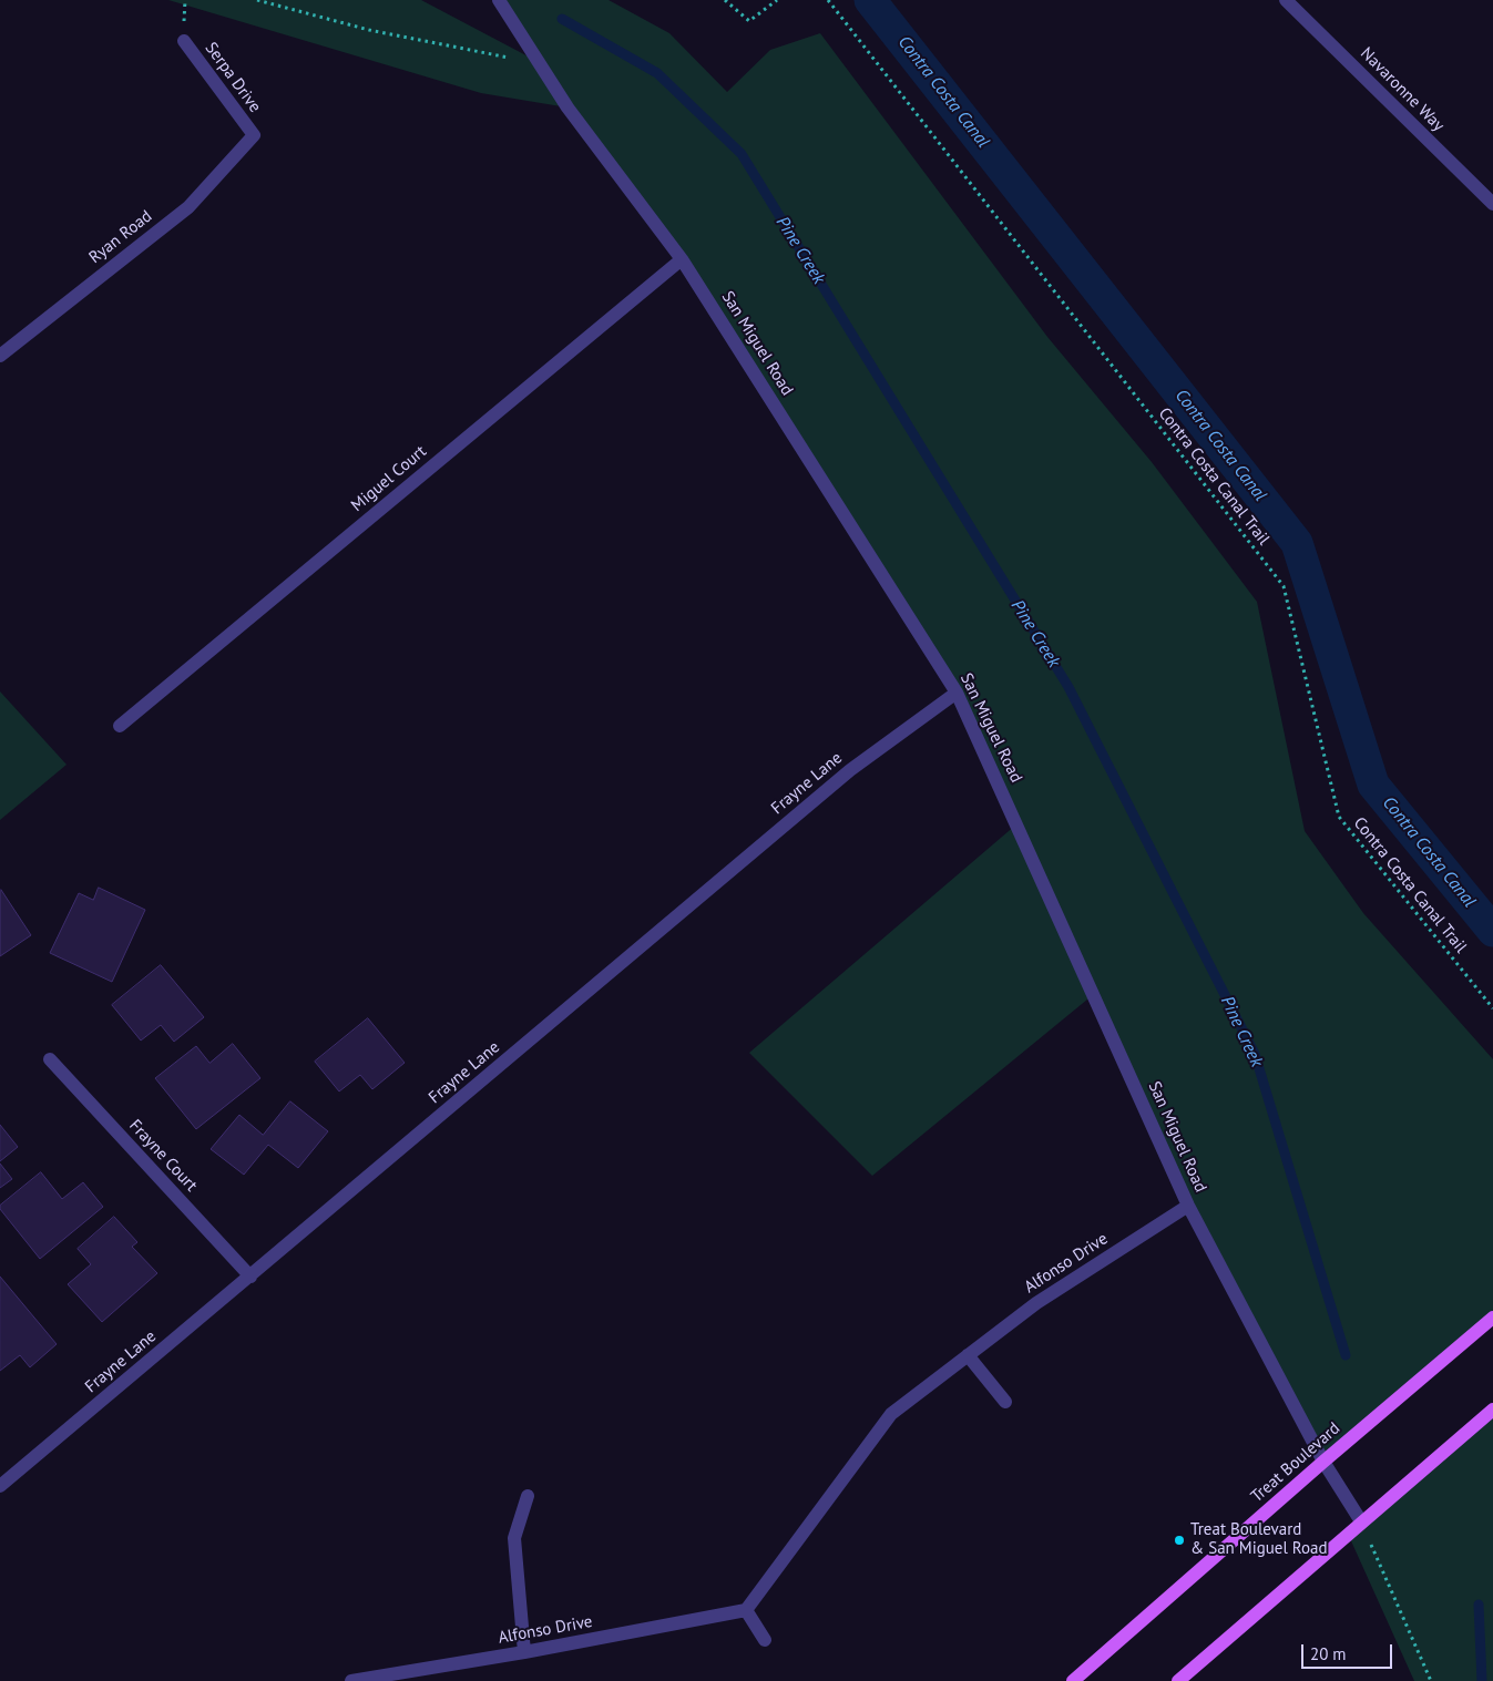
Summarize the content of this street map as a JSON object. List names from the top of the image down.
{
  "streets": {
    "main road": ["Treat Boulevard"],
    "street": [
      "Serpa Drive",
      "Navaronne Way",
      "Ryan Road",
      "San Miguel Road",
      "Miguel Court",
      "Frayne Lane",
      "Frayne Court",
      "Alfonso Drive"
    ],
    "path": ["Contra Costa Canal Trail"]
  },
  "crossings": [
    ["Serpa Drive", "Ryan Road"],
    ["San Miguel Road", "Miguel Court"],
    ["San Miguel Road", "Frayne Lane"],
    ["San Miguel Road", "Alfonso Drive"],
    ["San Miguel Road", "Treat Boulevard"],
    ["Frayne Lane", "Frayne Court"]
  ],
  "water": ["Contra Costa Canal", "Pine Creek"],
  "places": ["Treat Boulevard & San Miguel Road"],
  "scale_bar": "20 m"
}
